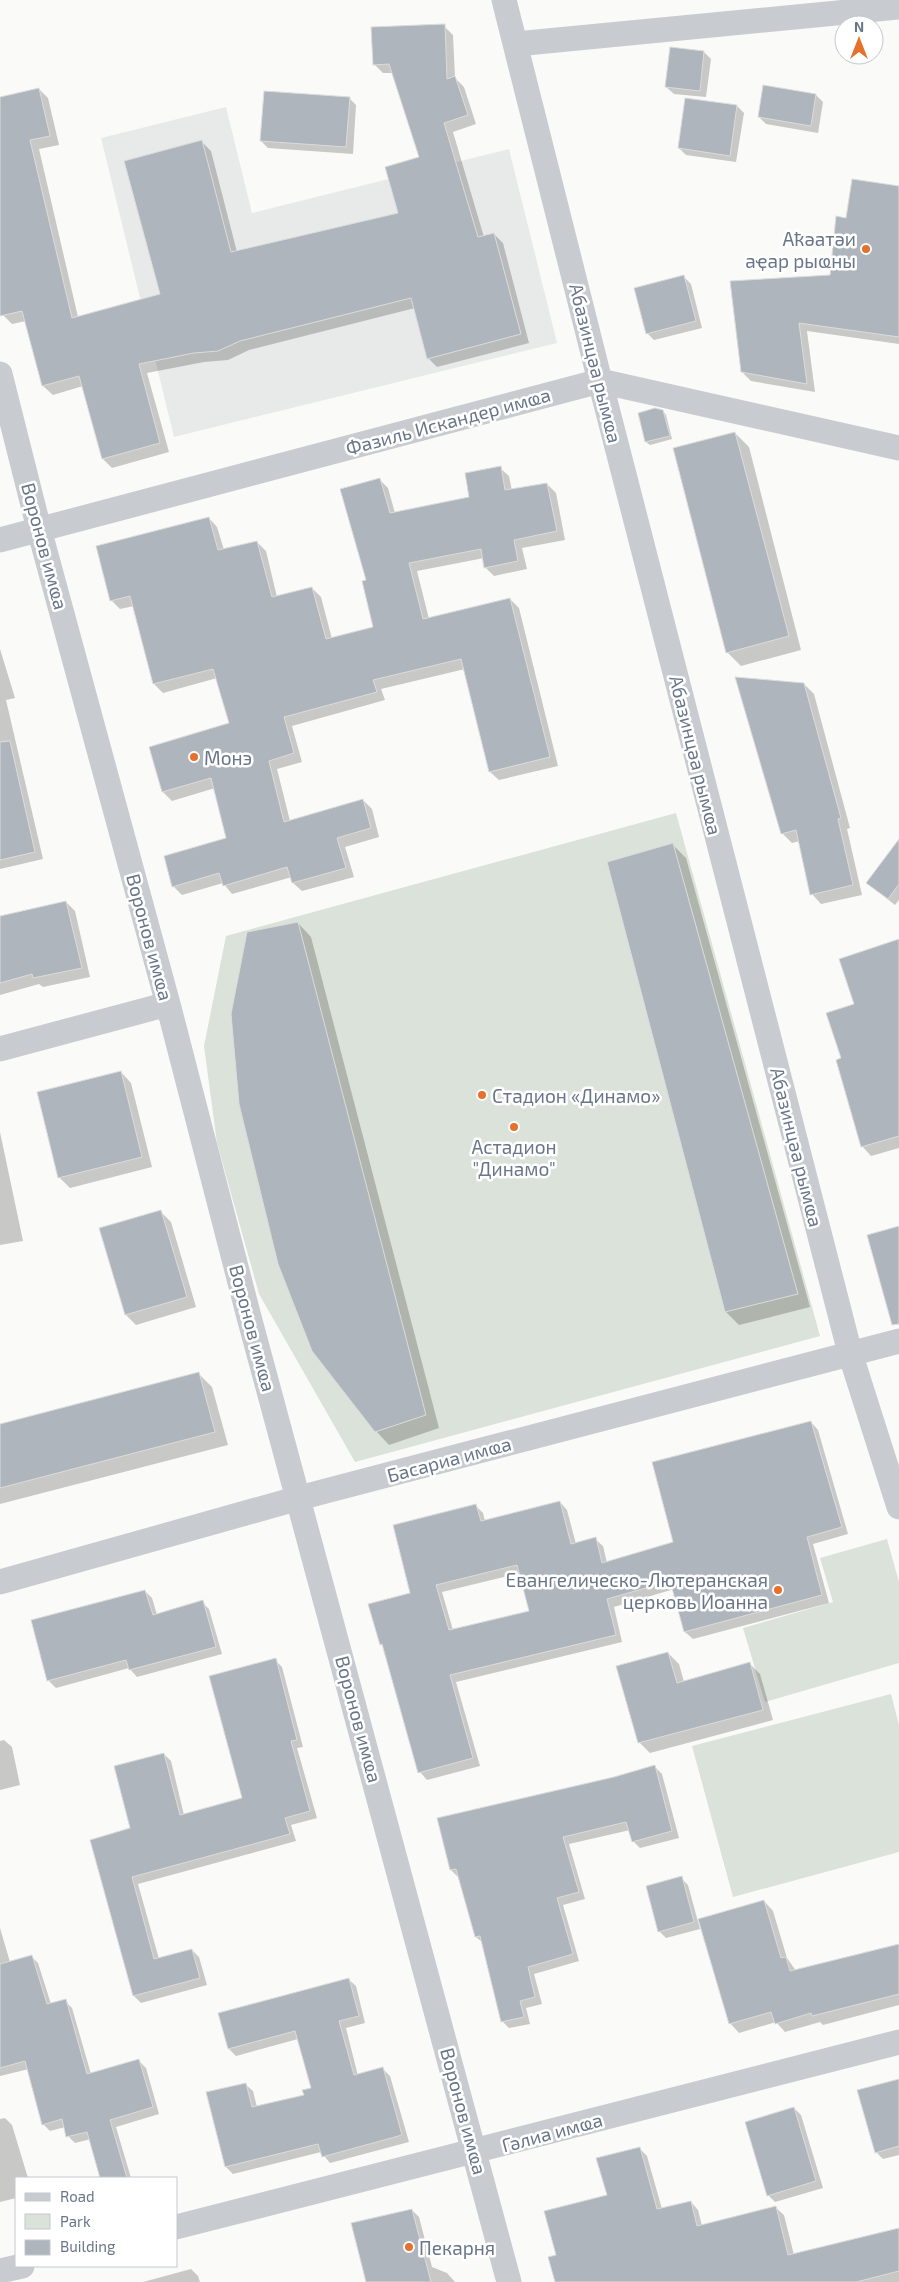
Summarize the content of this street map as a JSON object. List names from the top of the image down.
{
  "streets": {
    "street": [
      "Абазинцәа рымҩа",
      "Фазиль Искандер имҩа",
      "Воронов имҩа",
      "Басариа имҩа",
      "Гәлиа имҩа"
    ]
  },
  "crossings": [
    ["Абазинцәа рымҩа", "Фазиль Искандер имҩа"],
    ["Абазинцәа рымҩа", "Басариа имҩа"],
    ["Фазиль Искандер имҩа", "Воронов имҩа"],
    ["Воронов имҩа", "Басариа имҩа"],
    ["Воронов имҩа", "Гәлиа имҩа"]
  ],
  "places": [
    "Аҟәатәи аҿар рыҩны",
    "Монэ",
    "Cтадион «Динамо»",
    "Астадион \"Динамо\"",
    "Евангелическо-Лютеранская церковь Иоанна",
    "Пекарня"
  ],
  "legend": ["Road", "Park", "Building"],
  "north": "top"
}
